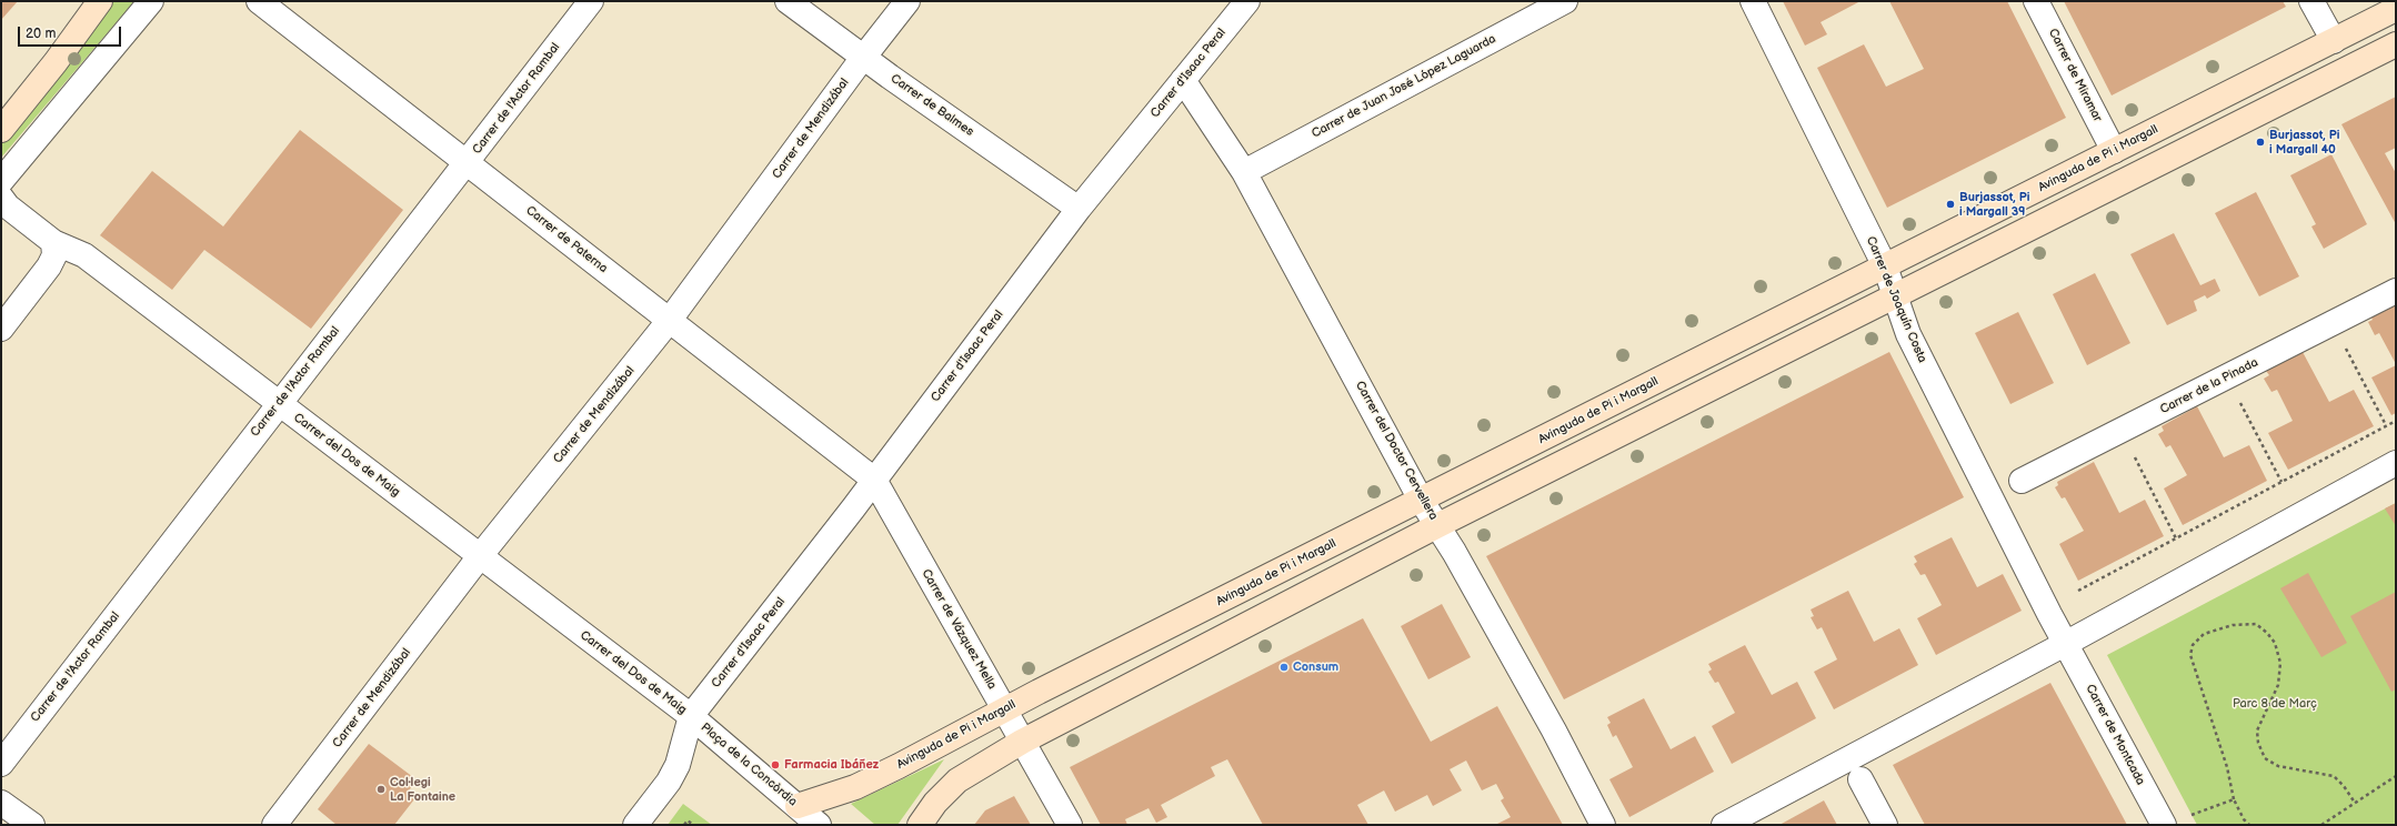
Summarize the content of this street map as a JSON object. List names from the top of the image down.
{
  "streets": {
    "street": [
      "Carrer d'Isaac Peral",
      "Carrer de Miramar",
      "Carrer de Juan José López Laguarda",
      "Carrer de l'Actor Rambal",
      "Carrer de Balmes",
      "Carrer de Mendizábal",
      "Avinguda de Pi i Margall",
      "Carrer de Paterna",
      "Carrer de Joaquín Costa",
      "Carrer de la Pinada",
      "Carrer del Doctor Cervellera",
      "Carrer del Dos de Maig",
      "Carrer de Vázquez Mella",
      "Carrer de Montcada",
      "Plaça de la Concòrdia"
    ]
  },
  "crossings": [
    ["Carrer d'Isaac Peral", "Carrer de Balmes"],
    ["Carrer d'Isaac Peral", "Carrer de Paterna"],
    ["Carrer d'Isaac Peral", "Carrer del Doctor Cervellera"],
    ["Carrer d'Isaac Peral", "Carrer del Dos de Maig"],
    ["Carrer d'Isaac Peral", "Carrer de Vázquez Mella"],
    ["Carrer d'Isaac Peral", "Plaça de la Concòrdia"],
    ["Carrer de Miramar", "Avinguda de Pi i Margall"],
    ["Carrer de Juan José López Laguarda", "Carrer del Doctor Cervellera"],
    ["Carrer de l'Actor Rambal", "Carrer de Paterna"],
    ["Carrer de l'Actor Rambal", "Carrer del Dos de Maig"],
    ["Carrer de Balmes", "Carrer de Mendizábal"],
    ["Carrer de Mendizábal", "Carrer de Paterna"],
    ["Carrer de Mendizábal", "Carrer del Dos de Maig"],
    ["Avinguda de Pi i Margall", "Carrer de Joaquín Costa"],
    ["Avinguda de Pi i Margall", "Carrer del Doctor Cervellera"],
    ["Avinguda de Pi i Margall", "Carrer de Vázquez Mella"],
    ["Avinguda de Pi i Margall", "Plaça de la Concòrdia"],
    ["Carrer de Paterna", "Carrer de Vázquez Mella"],
    ["Carrer de Joaquín Costa", "Carrer de Montcada"],
    ["Carrer del Dos de Maig", "Plaça de la Concòrdia"]
  ],
  "parks": ["Parc 8 de Març"],
  "places": [
    "Burjassot, Pi i Margall 40",
    "Burjassot, Pi i Margall 39",
    "Consum",
    "Farmacia Ibáñez",
    "Col·legi La Fontaine"
  ],
  "scale_bar": "20 m"
}
